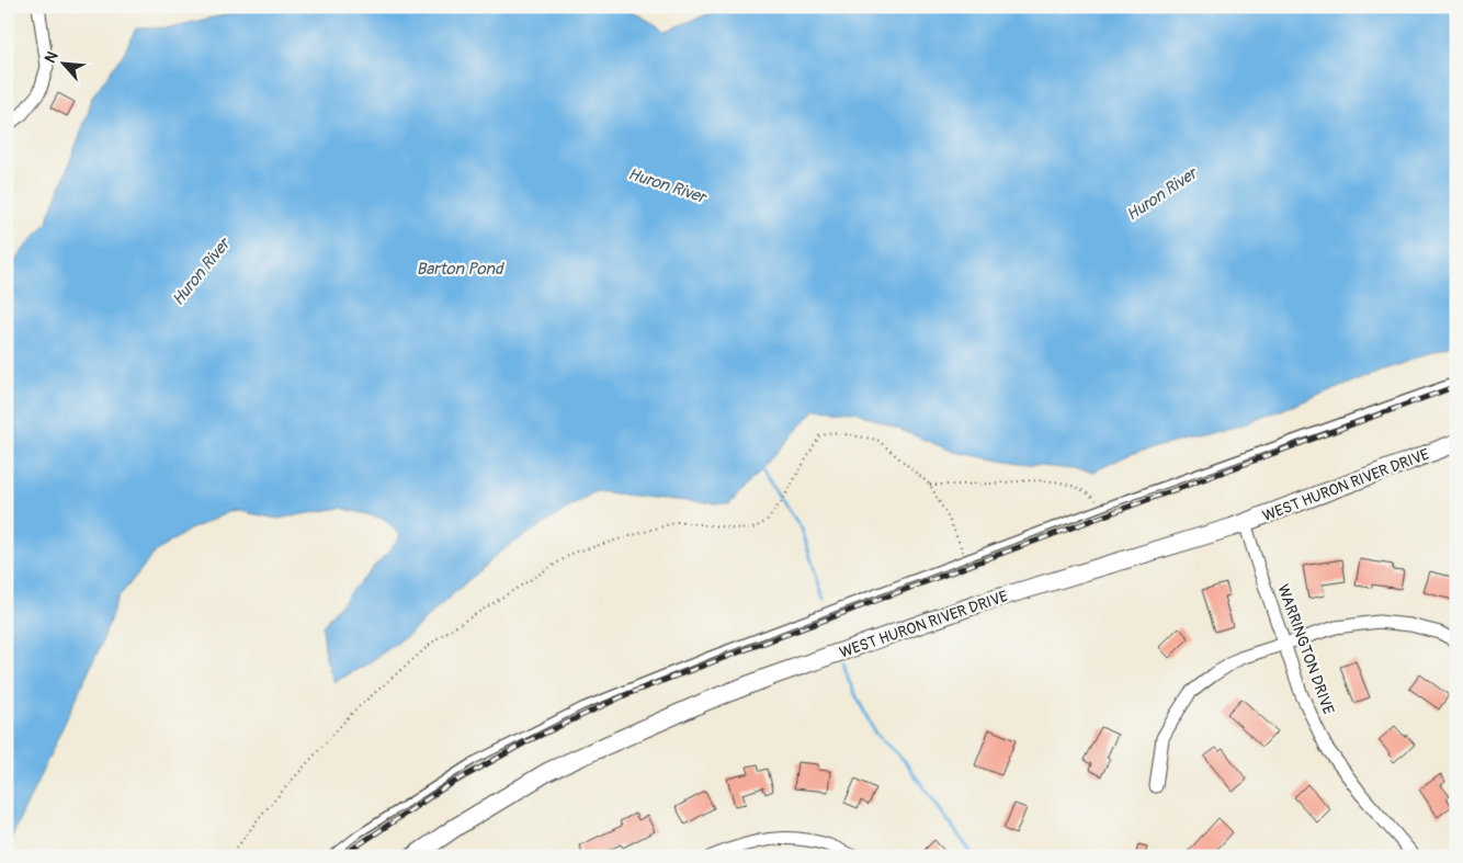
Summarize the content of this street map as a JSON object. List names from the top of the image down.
{
  "streets": {
    "street": ["WEST HURON RIVER DRIVE", "WARRINGTON DRIVE"]
  },
  "crossings": [
    ["WEST HURON RIVER DRIVE", "WARRINGTON DRIVE"]
  ],
  "water": ["Huron River", "Barton Pond"],
  "north": "top left"
}
